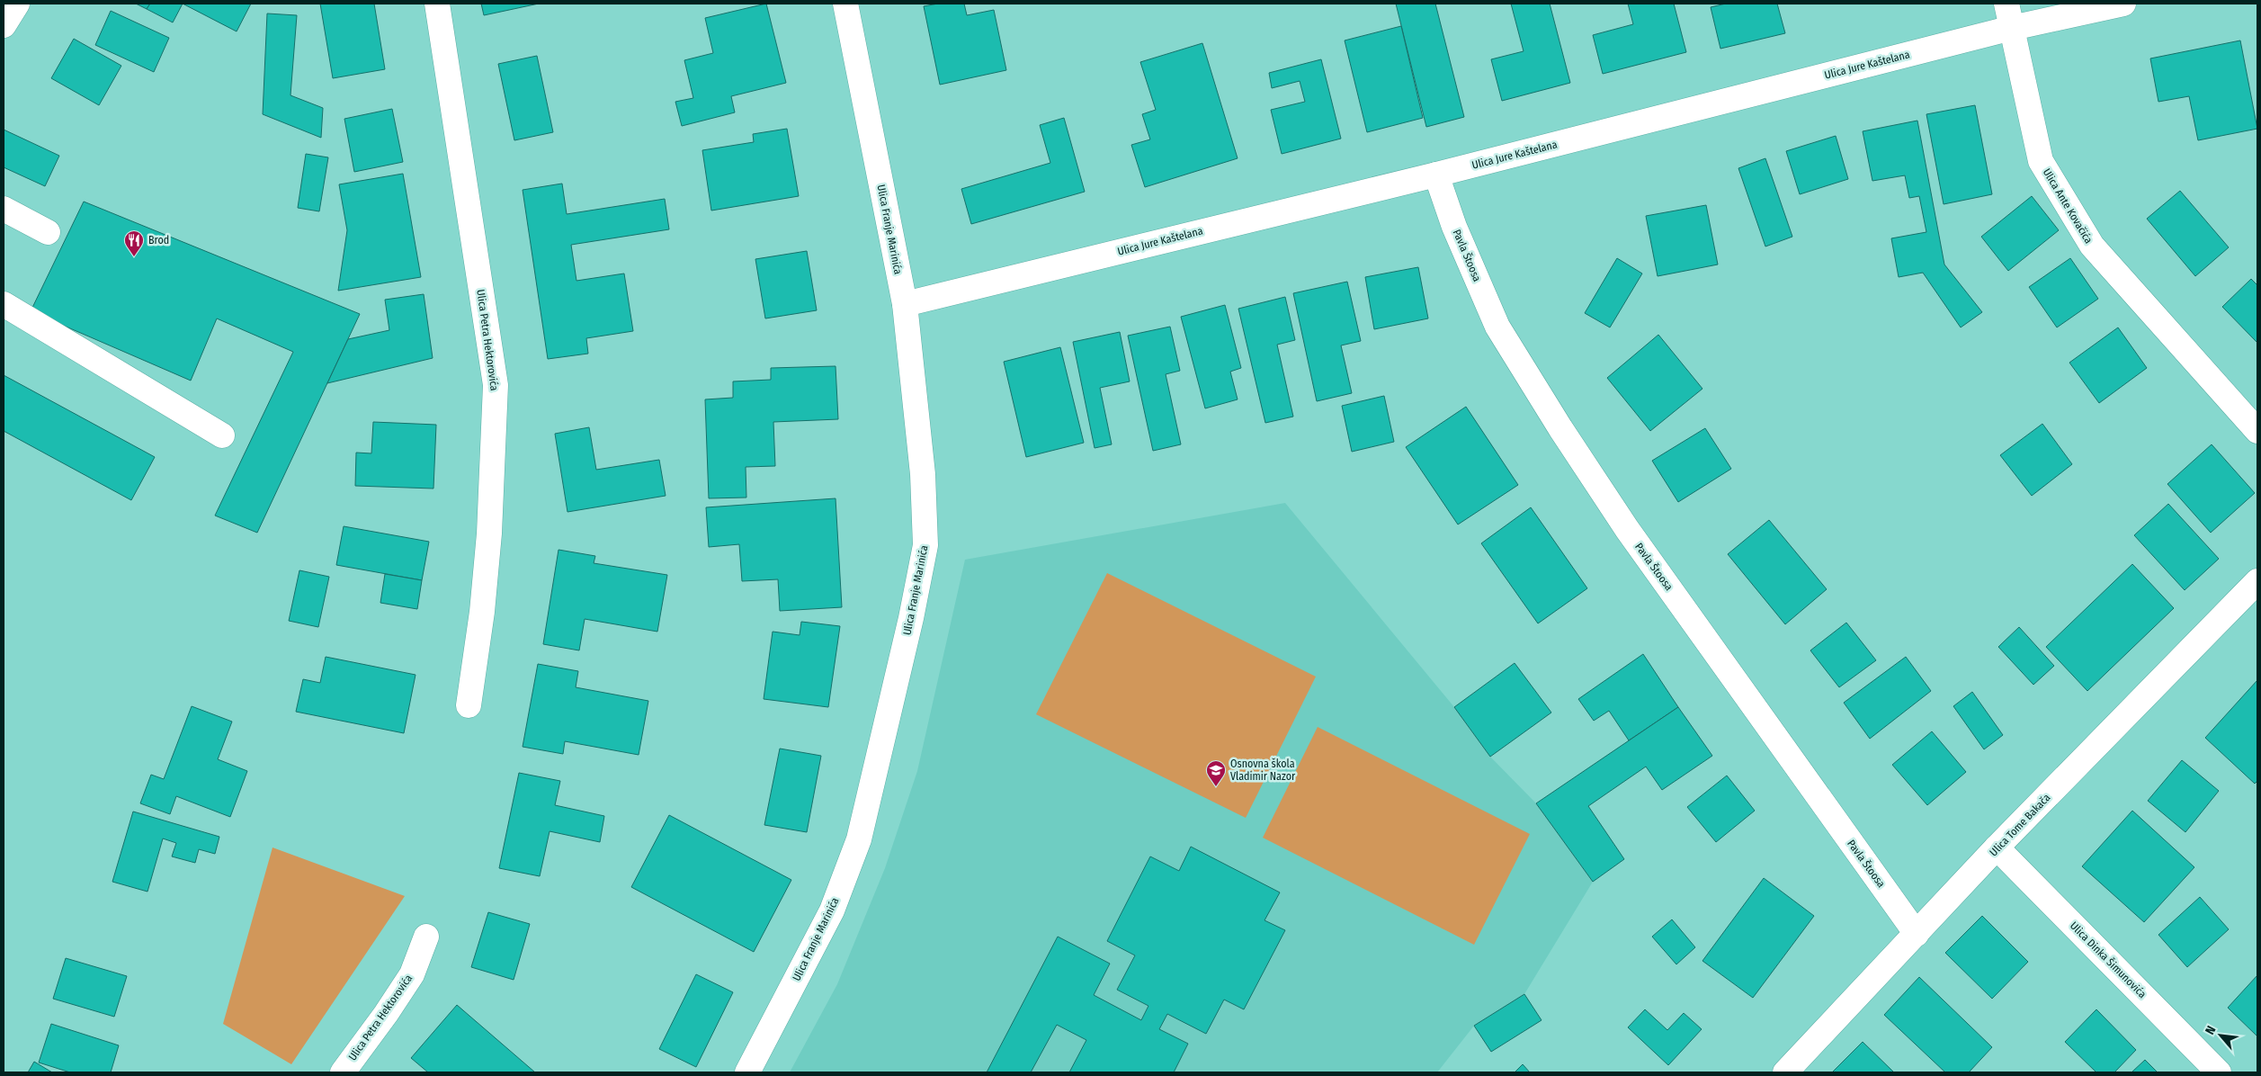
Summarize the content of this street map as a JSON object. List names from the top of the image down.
{
  "streets": {
    "street": [
      "Ulica Jure Kaštelana",
      "Ulica Ante Kovačića",
      "Ulica Franje Marinića",
      "Pavla Štoosa",
      "Ulica Petra Hektorovića",
      "Ulica Tome Bakača",
      "Ulica Dinka Šimunovića"
    ]
  },
  "crossings": [
    ["Ulica Jure Kaštelana", "Ulica Ante Kovačića"],
    ["Ulica Jure Kaštelana", "Ulica Franje Marinića"],
    ["Ulica Jure Kaštelana", "Pavla Štoosa"],
    ["Pavla Štoosa", "Ulica Tome Bakača"],
    ["Ulica Tome Bakača", "Ulica Dinka Šimunovića"]
  ],
  "places": {
    "restaurant": ["Brod"],
    "school or university": ["Osnovna škola Vladimir Nazor"]
  },
  "north": "top left"
}
